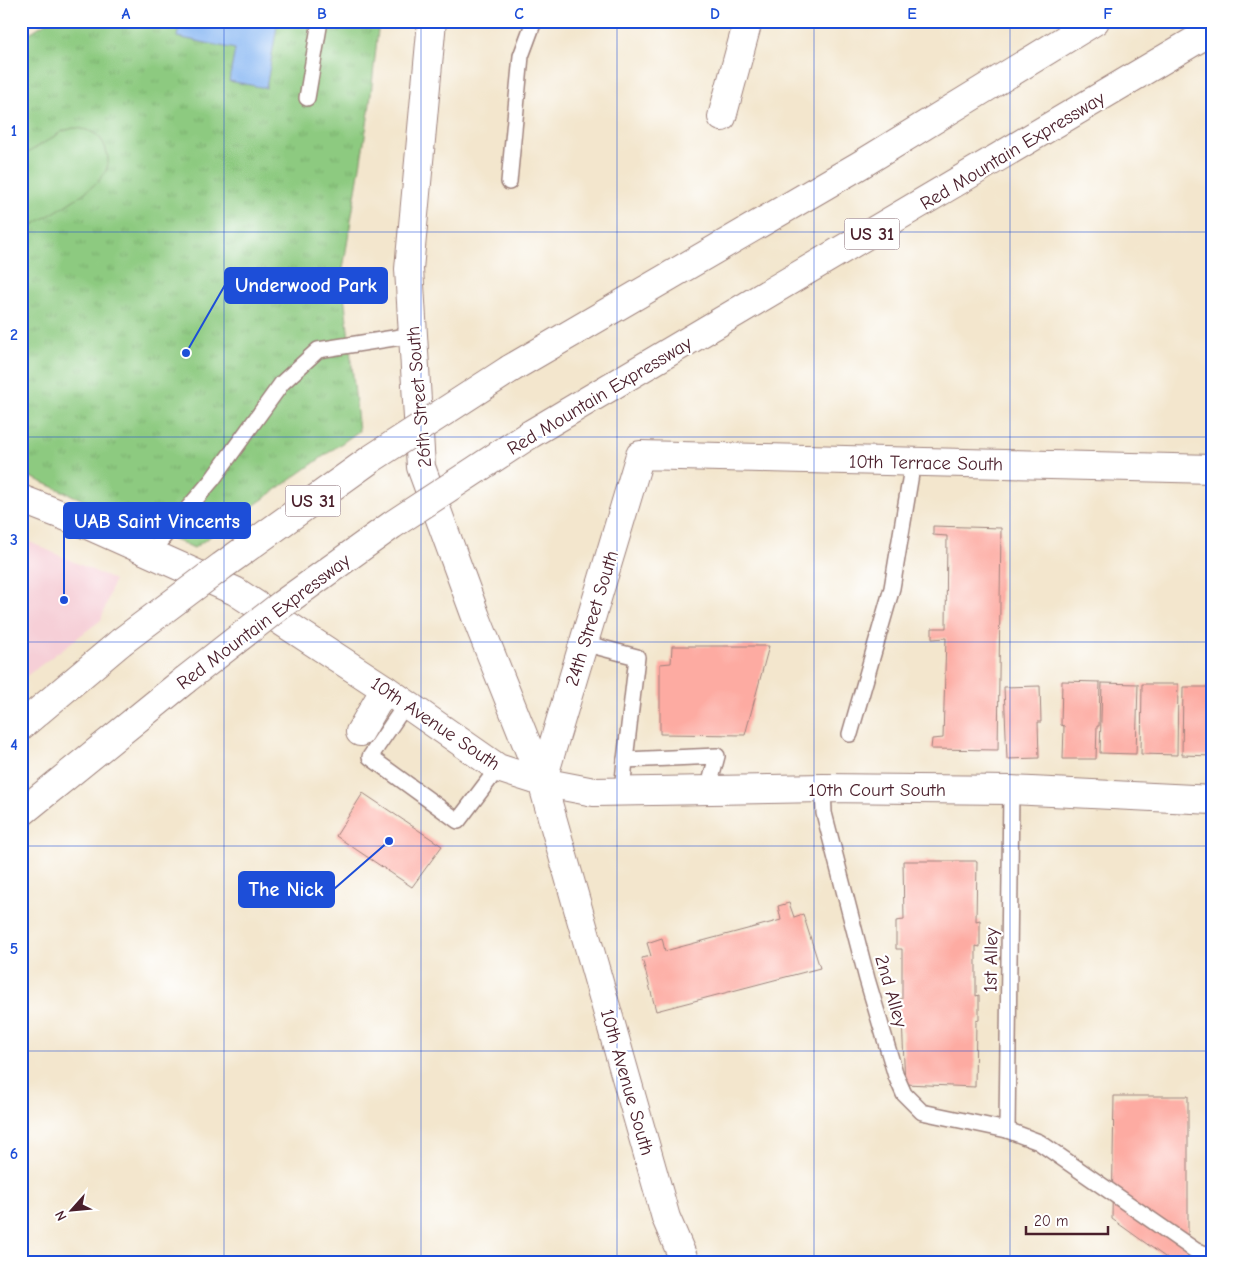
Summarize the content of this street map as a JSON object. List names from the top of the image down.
{
  "streets": {
    "main road": [
      "Red Mountain Expressway",
      "US 31",
      "26th Street South",
      "10th Terrace South",
      "24th Street South",
      "10th Avenue South",
      "10th Court South"
    ],
    "lane": ["1st Alley", "2nd Alley"]
  },
  "crossings": [
    ["26th Street South", "24th Street South"],
    ["26th Street South", "10th Avenue South"],
    ["26th Street South", "10th Court South"],
    ["10th Terrace South", "24th Street South"],
    ["24th Street South", "10th Avenue South"],
    ["24th Street South", "10th Court South"],
    ["10th Avenue South", "10th Court South"],
    ["10th Court South", "1st Alley"],
    ["10th Court South", "2nd Alley"],
    ["1st Alley", "2nd Alley"]
  ],
  "places": ["Underwood Park", "UAB Saint Vincents", "The Nick"],
  "scale_bar": "20 m",
  "north": "bottom left",
  "grid": {
    "columns": [
      "A",
      "B",
      "C",
      "D",
      "E",
      "F"
    ],
    "rows": [
      "1",
      "2",
      "3",
      "4",
      "5",
      "6"
    ]
  }
}
